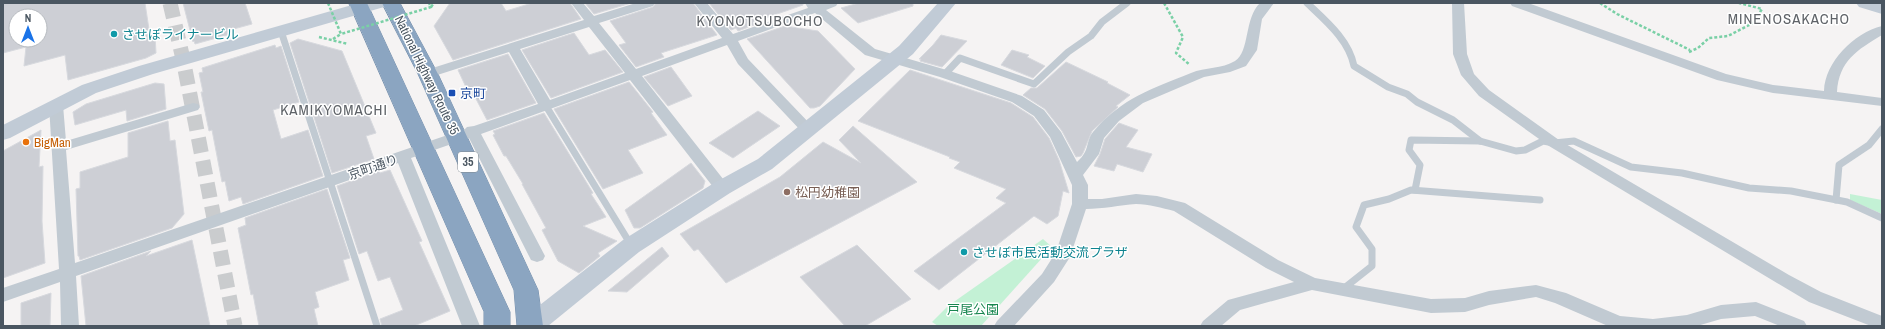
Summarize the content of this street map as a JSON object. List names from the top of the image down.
{
  "streets": {
    "highway": ["National Highway Route 35", "35"],
    "street": ["京町通り"]
  },
  "districts": ["MINENOSAKACHO", "KYONOTSUBOCHO", "KAMIKYOMACHI"],
  "parks": ["戸尾公園"],
  "places": {
    "other": [
      "させぼライナービル",
      "BigMan",
      "松円幼稚園",
      "させぼ市民活動交流プラザ"
    ],
    "transit": ["京町"]
  },
  "north": "top"
}
